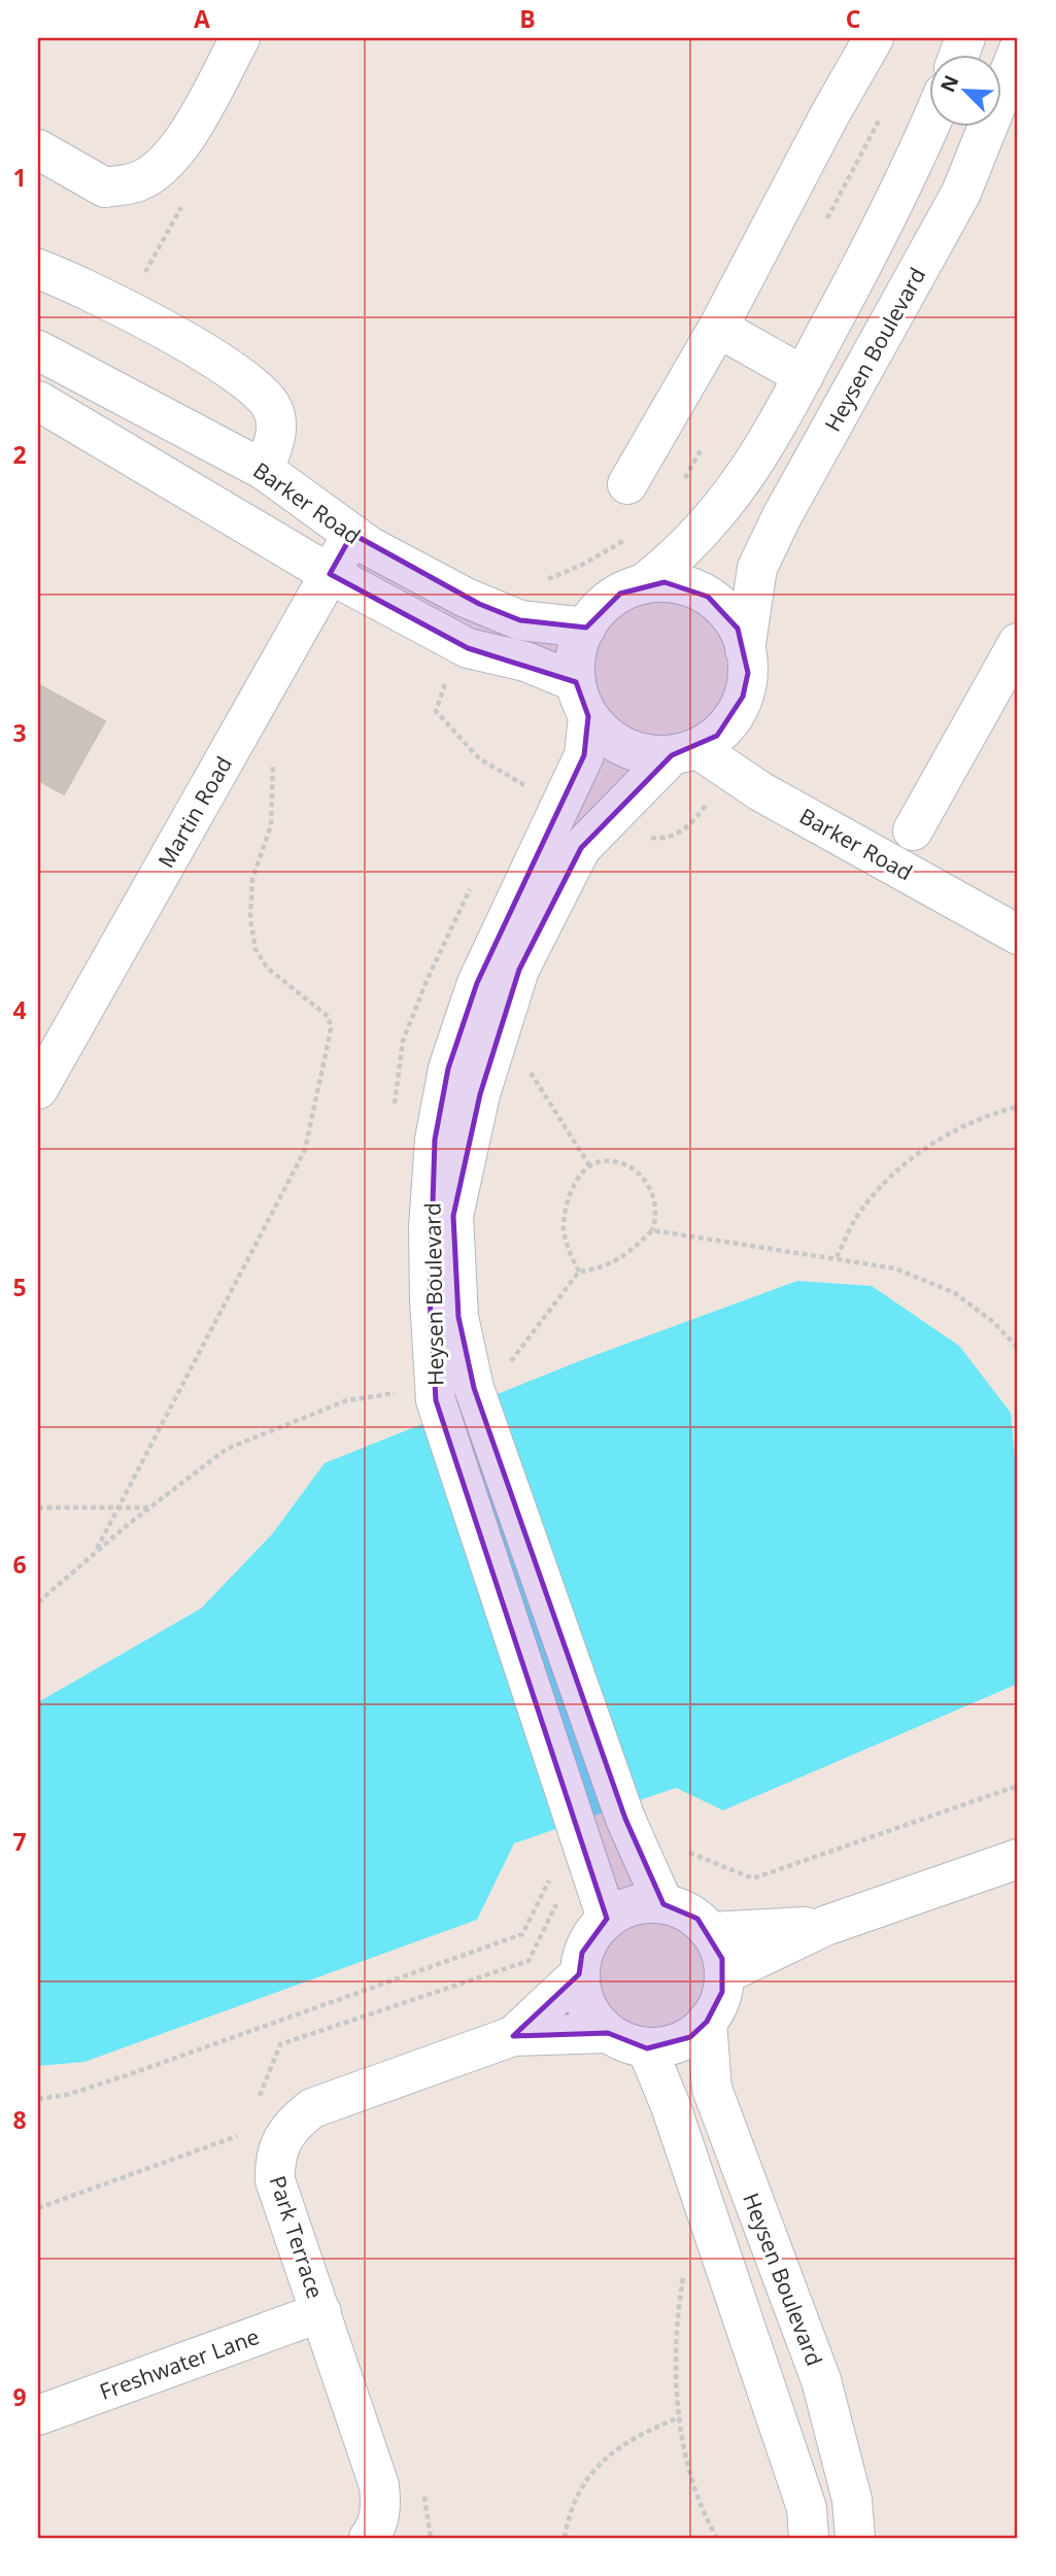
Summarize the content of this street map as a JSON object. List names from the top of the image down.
{
  "streets": {
    "street": [
      "Heysen Boulevard",
      "Barker Road",
      "Martin Road",
      "Park Terrace",
      "Freshwater Lane"
    ]
  },
  "crossings": [
    ["Heysen Boulevard", "Barker Road"],
    ["Barker Road", "Martin Road"],
    ["Park Terrace", "Freshwater Lane"]
  ],
  "north": "top left",
  "grid": {
    "columns": ["A", "B", "C"],
    "rows": [
      "1",
      "2",
      "3",
      "4",
      "5",
      "6",
      "7",
      "8",
      "9"
    ]
  }
}
